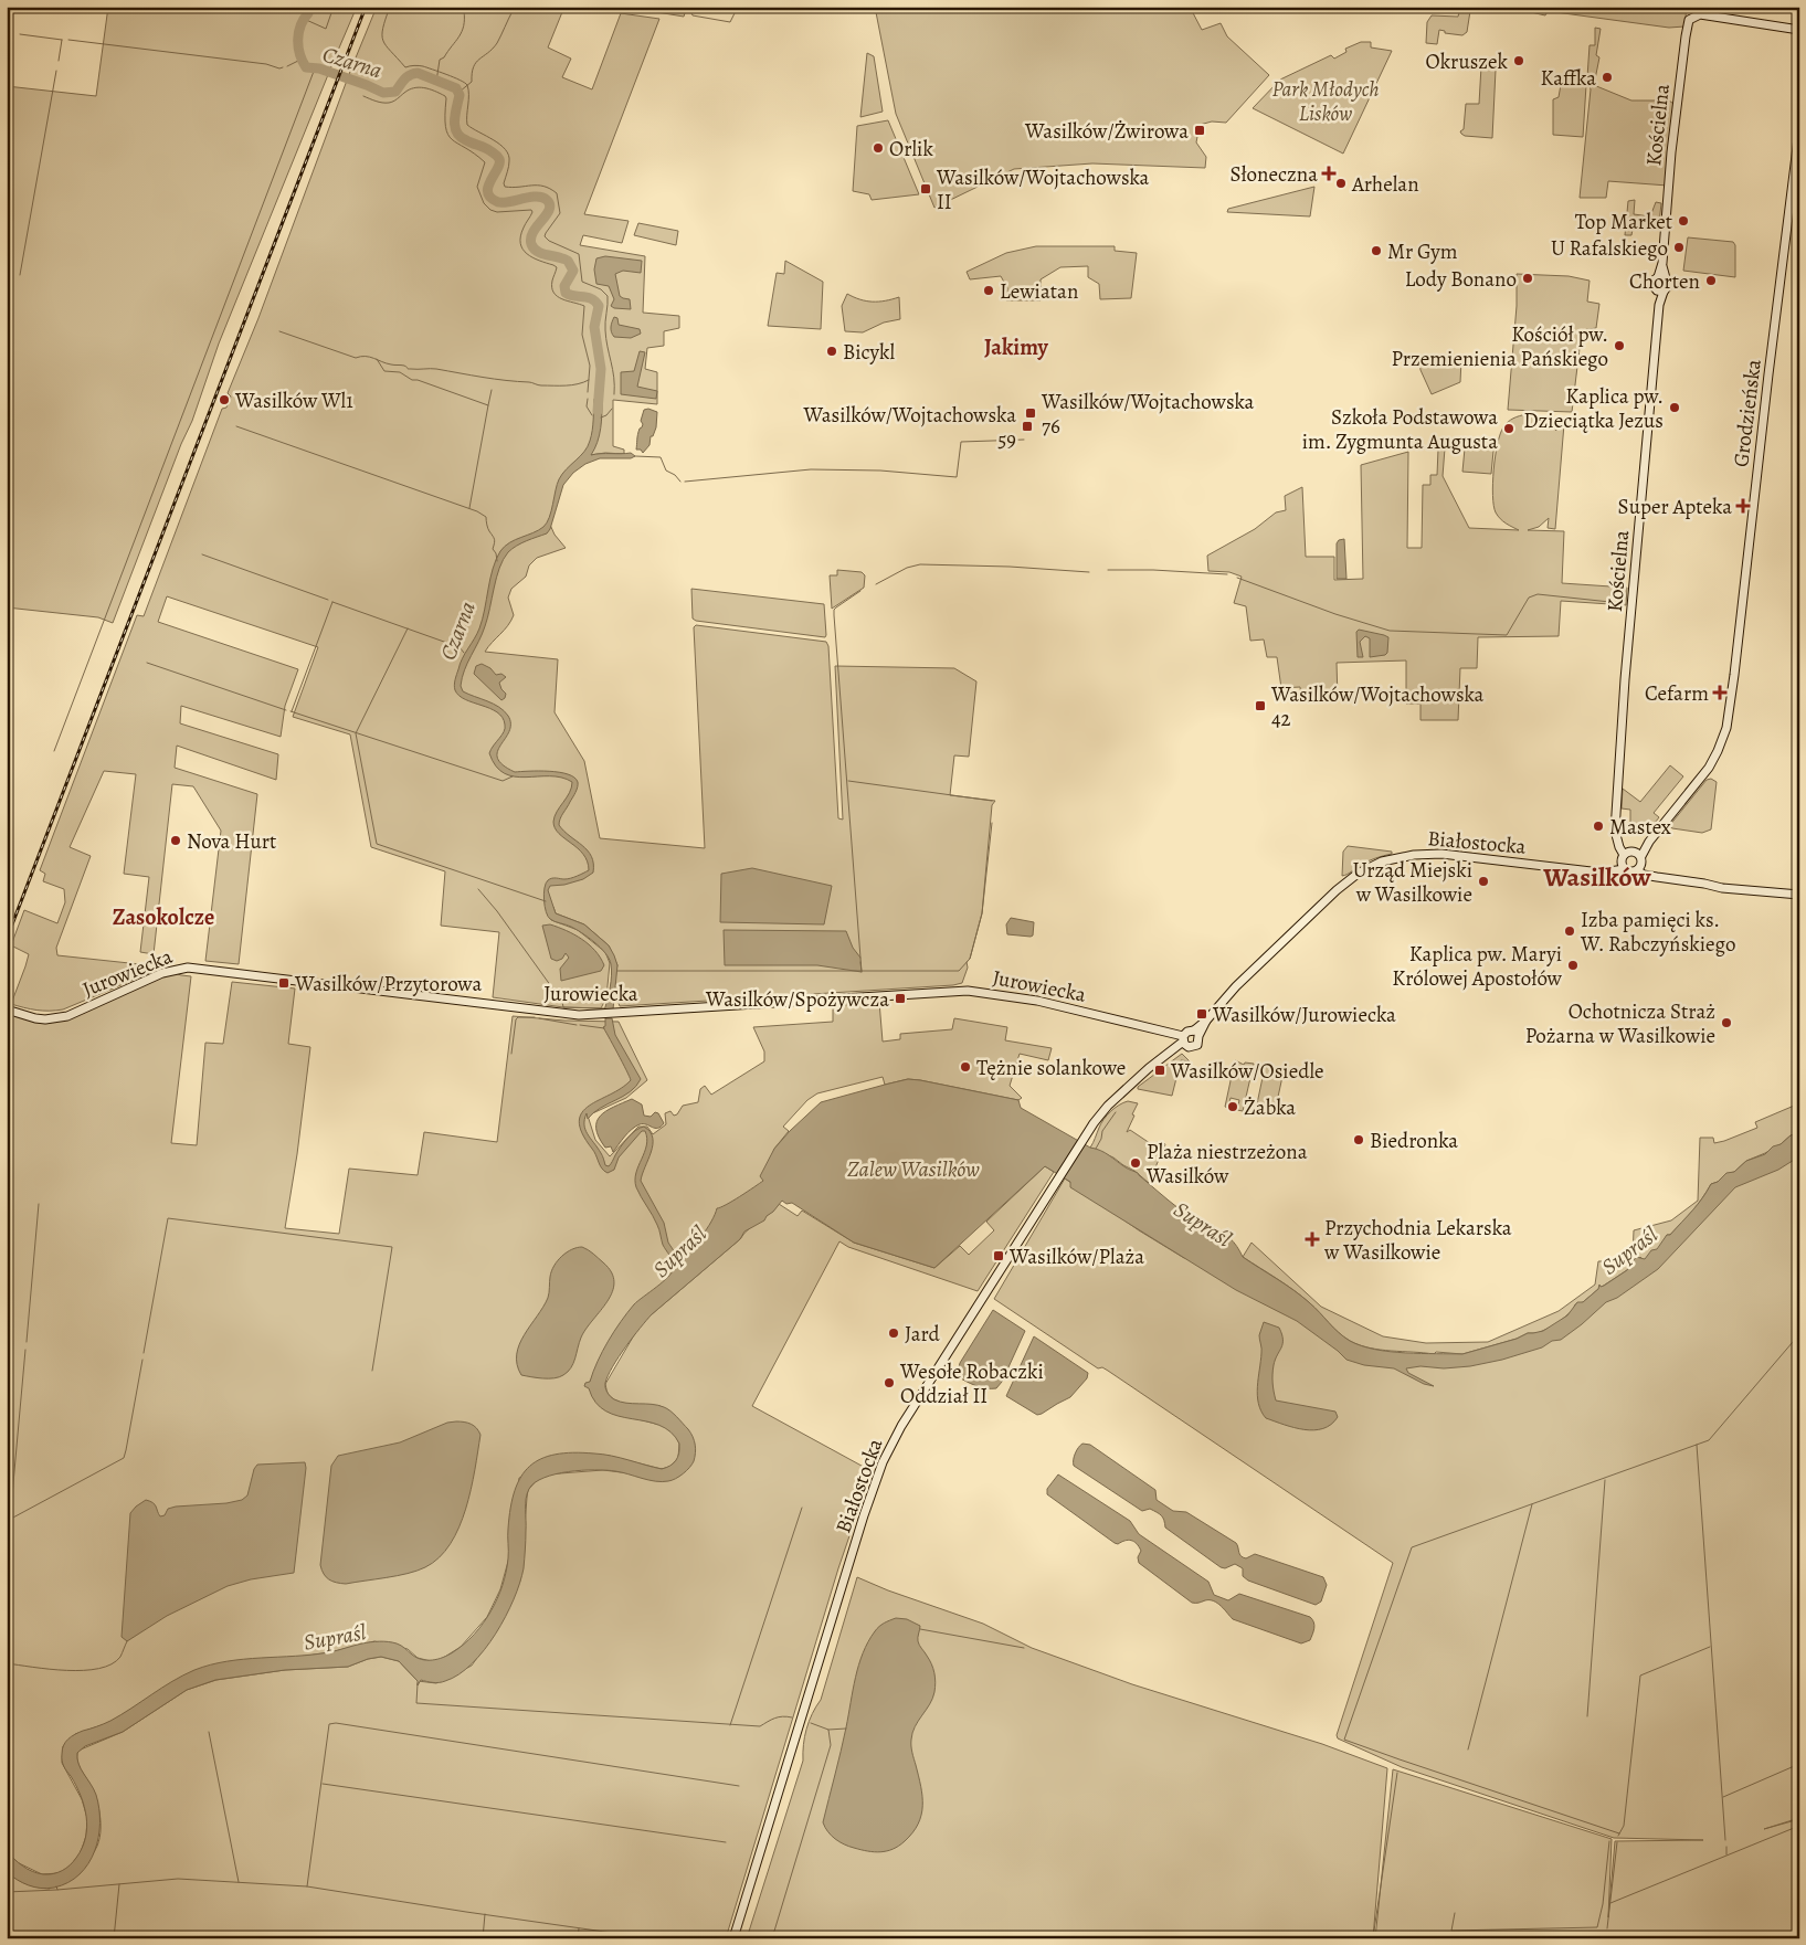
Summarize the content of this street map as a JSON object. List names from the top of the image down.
{
  "streets": {
    "main road": [
      "Kościelna",
      "Grodzieńska",
      "Białostocka",
      "Jurowiecka"
    ]
  },
  "crossings": [
    ["Kościelna", "Białostocka"],
    ["Białostocka", "Jurowiecka"]
  ],
  "districts": ["Jakimy", "Wasilków", "Zasokolcze"],
  "water": ["Czarna", "Zalew Wasilków", "Supraśl"],
  "parks": ["Park Młodych Lisków"],
  "places": {
    "other": [
      "Okruszek",
      "Kaffka",
      "Orlik",
      "Arhelan",
      "Top Market",
      "U Rafalskiego",
      "Mr Gym",
      "Lody Bonano",
      "Chorten",
      "Lewiatan",
      "Kościół pw. Przemienienia Pańskiego",
      "Bicykl",
      "Wasilków Wl1",
      "Kaplica pw. Dzieciątka Jezus",
      "Szkoła Podstawowa im. Zygmunta Augusta",
      "Mastex",
      "Nova Hurt",
      "Urząd Miejski w Wasilkowie",
      "Izba pamięci ks. W. Rabczyńskiego",
      "Kaplica pw. Maryi Królowej Apostołów",
      "Ochotnicza Straż Pożarna w Wasilkowie",
      "Tężnie solankowe",
      "Żabka",
      "Biedronka",
      "Plaża niestrzeżona Wasilków",
      "Jard",
      "Wesołe Robaczki Oddział II"
    ],
    "transit": [
      "Wasilków/Żwirowa",
      "Wasilków/Wojtachowska II",
      "Wasilków/Wojtachowska 76",
      "Wasilków/Wojtachowska 59",
      "Wasilków/Wojtachowska 42",
      "Wasilków/Przytorowa",
      "Wasilków/Spożywcza",
      "Wasilków/Jurowiecka",
      "Wasilków/Osiedle",
      "Wasilków/Plaża"
    ],
    "health": [
      "Słoneczna",
      "Super Apteka",
      "Cefarm",
      "Przychodnia Lekarska w Wasilkowie"
    ]
  }
}
